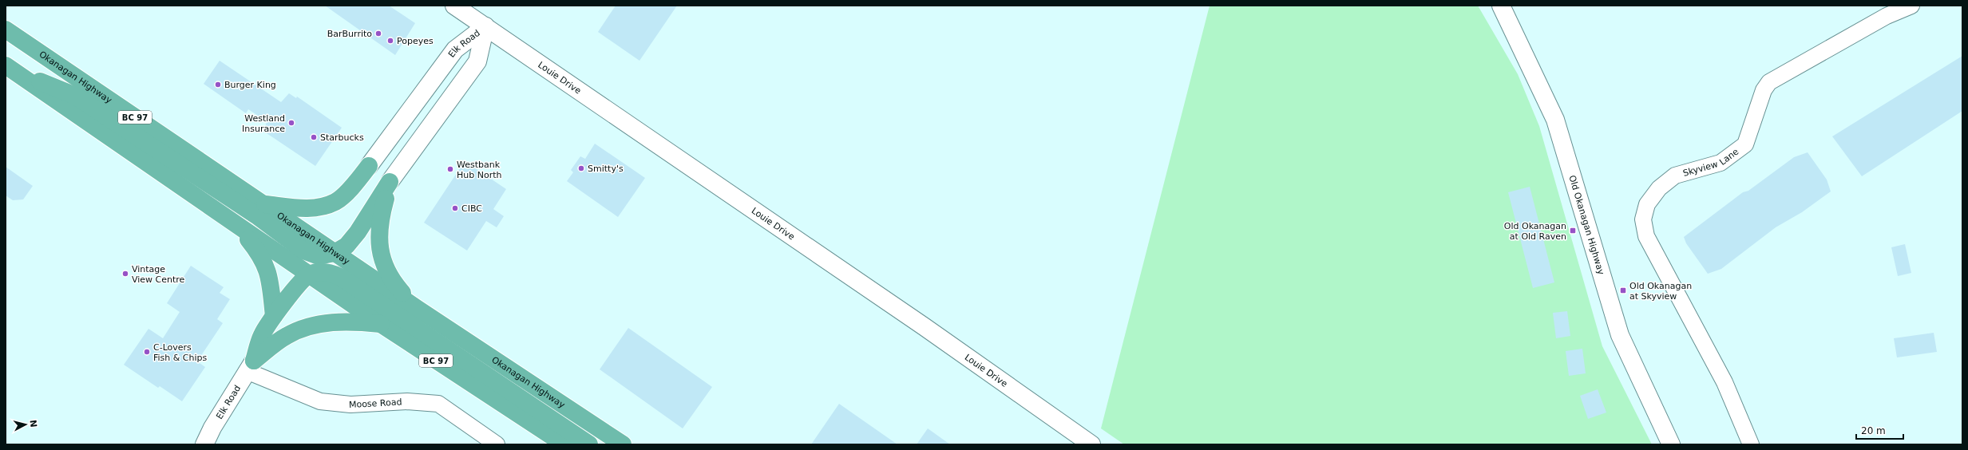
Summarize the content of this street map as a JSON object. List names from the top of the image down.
{
  "streets": {
    "highway": ["Okanagan Highway", "BC 97"],
    "street": [
      "Elk Road",
      "Louie Drive",
      "Skyview Lane",
      "Old Okanagan Highway",
      "Moose Road"
    ]
  },
  "crossings": [
    ["Elk Road", "Louie Drive"],
    ["Elk Road", "Moose Road"]
  ],
  "places": {
    "other": [
      "BarBurrito",
      "Popeyes",
      "Burger King",
      "Westland Insurance",
      "Starbucks",
      "Smitty's",
      "Westbank Hub North",
      "CIBC",
      "Vintage View Centre",
      "C-Lovers Fish & Chips"
    ],
    "transit": ["Old Okanagan at Old Raven", "Old Okanagan at Skyview"]
  },
  "scale_bar": "20 m",
  "north": "right"
}
